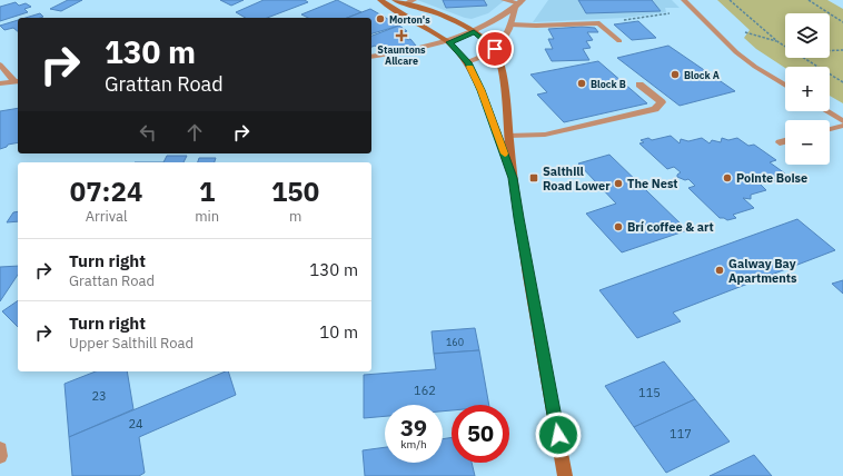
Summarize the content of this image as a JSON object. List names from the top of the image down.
{
  "places": {
    "other": [
      "Morton's",
      "Block A",
      "Block B",
      "Pointe Boise",
      "The Nest",
      "Brí coffee & art",
      "Galway Bay Apartments"
    ],
    "health": ["Stauntons Allcare"],
    "transit": ["Salthill Road Lower"]
  },
  "house_numbers": [
    "160",
    "162",
    "115",
    "23",
    "24",
    "117"
  ],
  "page": {
    "map_buttons": ["+", "−"],
    "turn": ["130 m", "Grattan Road"],
    "eta": [
      "07:24",
      "Arrival",
      "1",
      "min",
      "150",
      "m"
    ],
    "list": [
      {
        "name": "Turn right",
        "note": "Grattan Road",
        "value": "130 m"
      },
      {
        "name": "Turn right",
        "note": "Upper Salthill Road",
        "value": "10 m"
      }
    ],
    "speed": "39 km/h",
    "limit": "50"
  }
}
